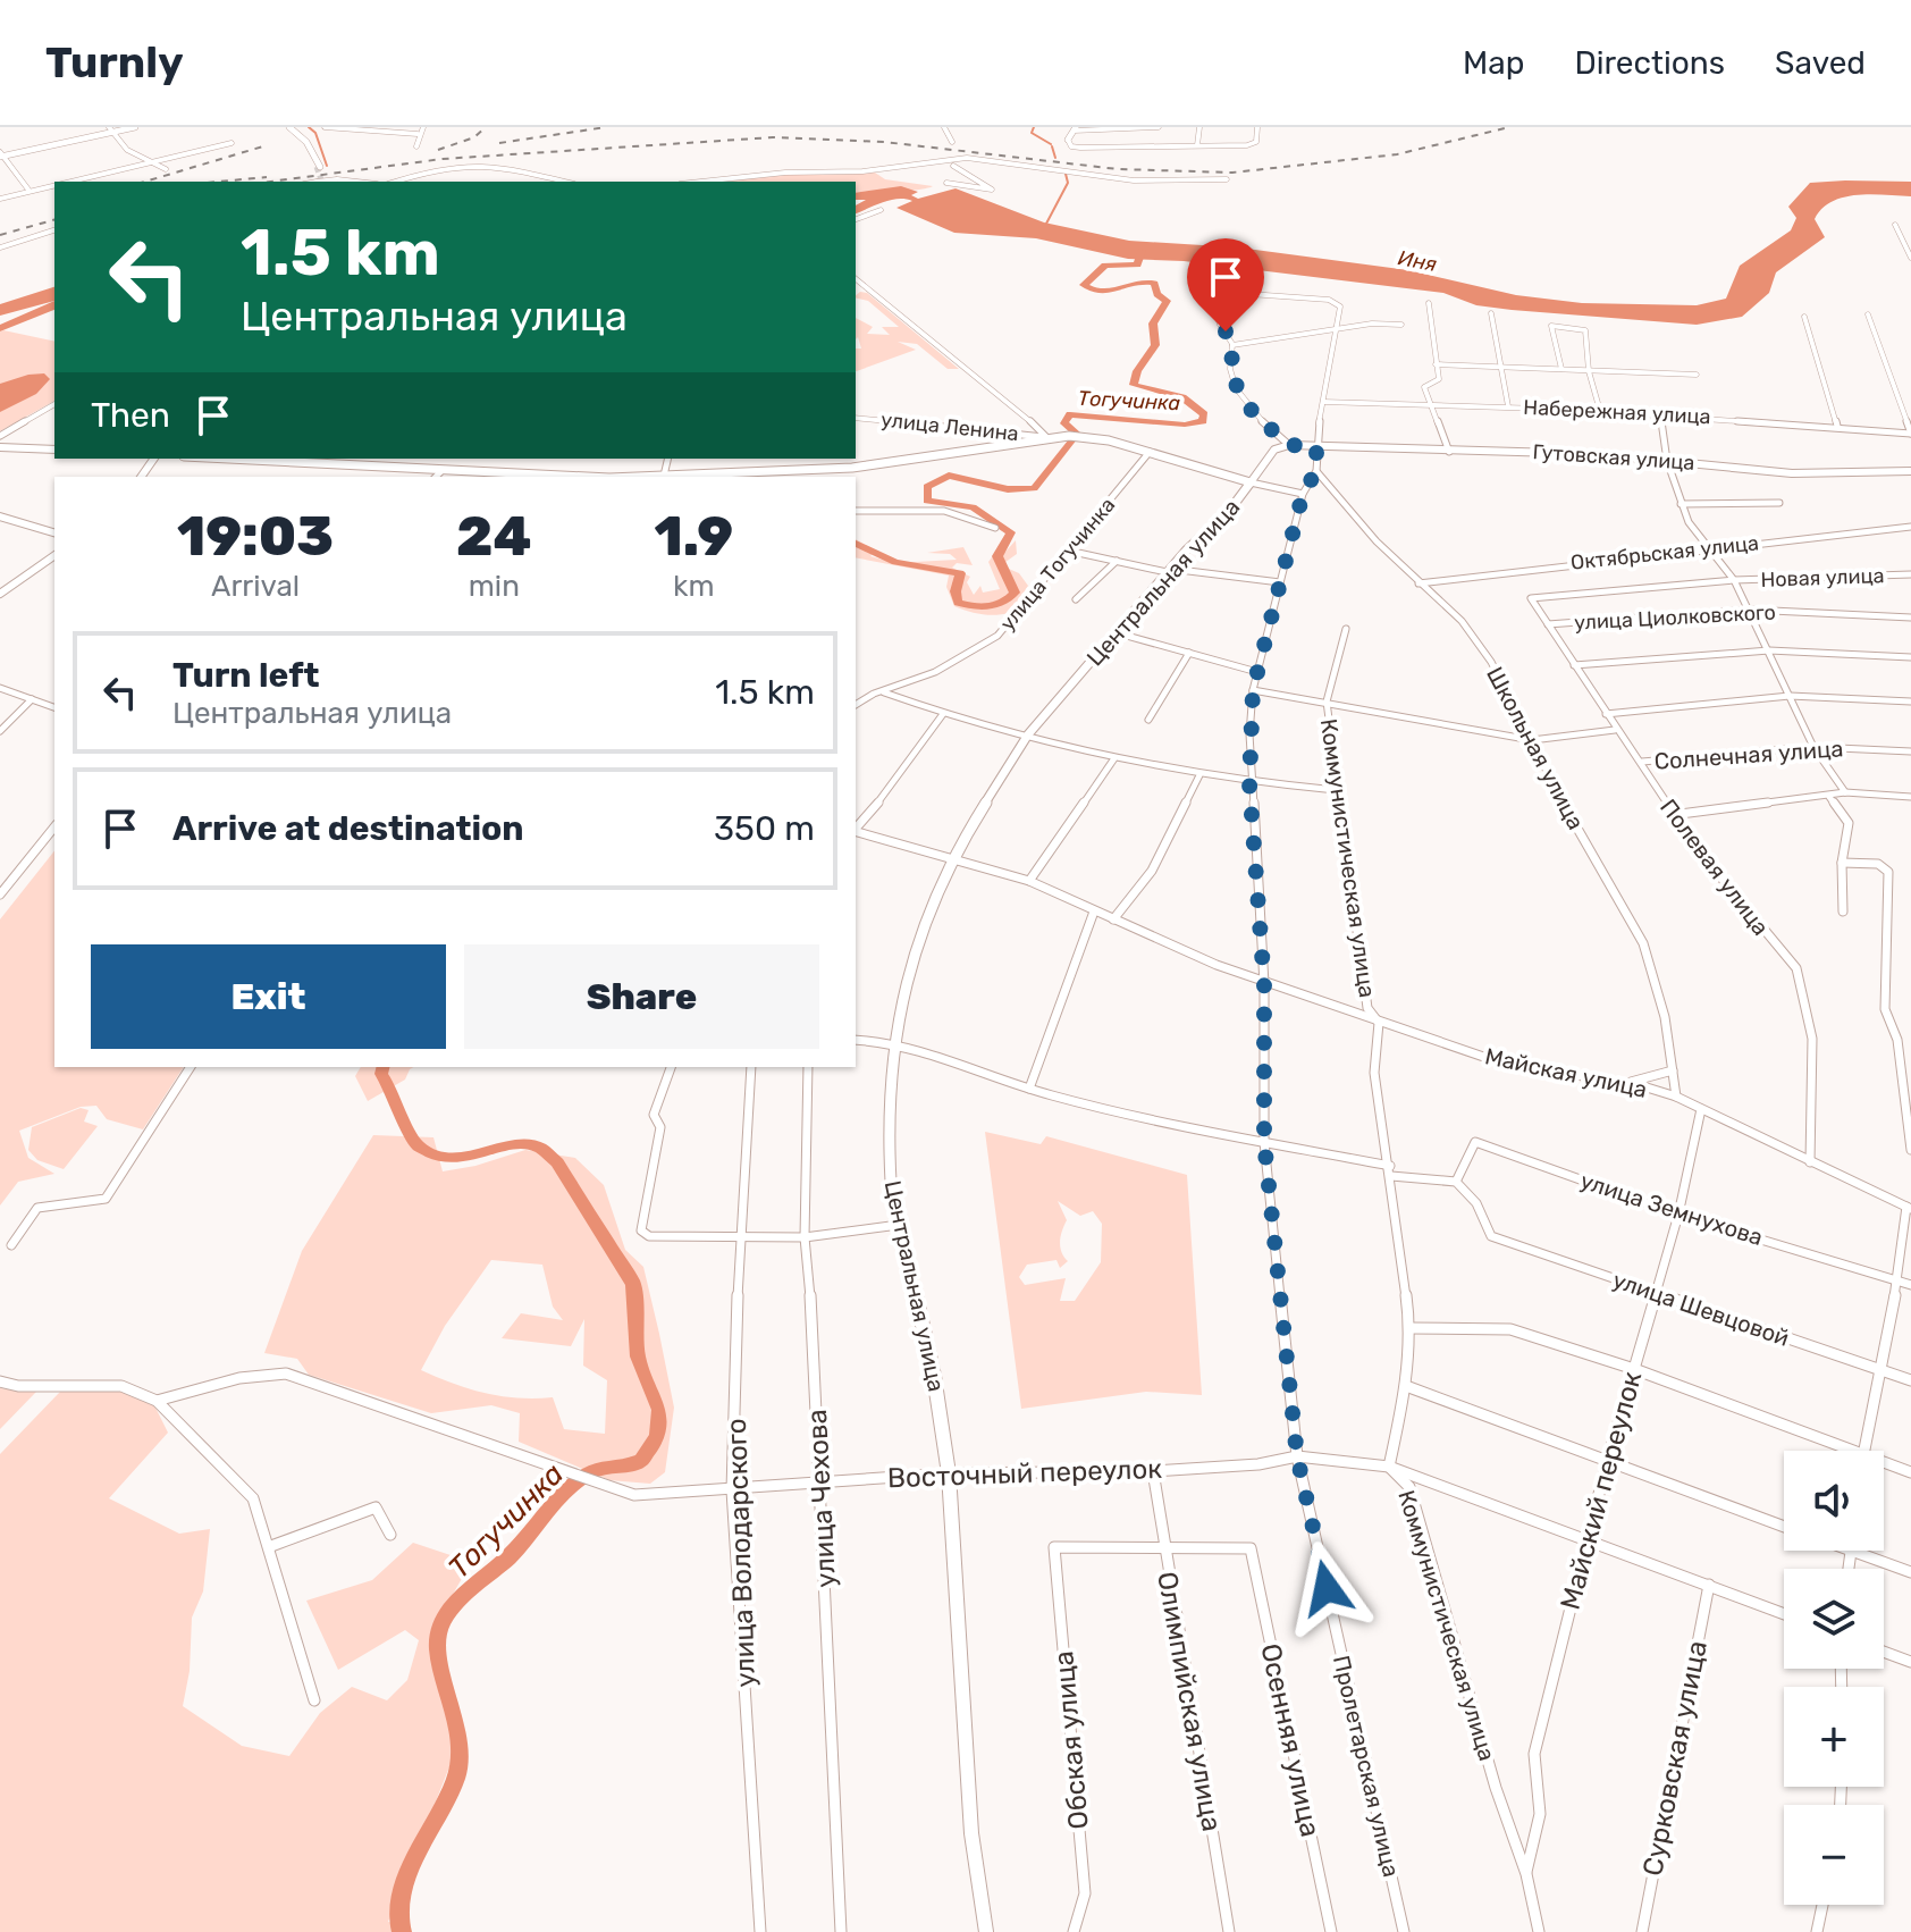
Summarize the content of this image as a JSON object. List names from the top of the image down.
{
  "streets": {
    "main road": ["Центральная улица"],
    "street": [
      "Набережная улица",
      "улица Ленина",
      "Гутовская улица",
      "Октябрьская улица",
      "улица Тогучинка",
      "Новая улица",
      "улица Циолковского",
      "Школьная улица",
      "Солнечная улица",
      "Коммунистическая улица",
      "Полевая улица",
      "Майская улица",
      "улица Земнухова",
      "улица Шевцовой",
      "Восточный переулок",
      "Майский переулок",
      "улица Чехова",
      "улица Володарского",
      "Олимпийская улица",
      "Обская улица",
      "Осенняя улица",
      "Сурковская улица",
      "Пролетарская улица"
    ]
  },
  "crossings": [
    ["Октябрьская улица", "Школьная улица"],
    ["Новая улица", "Полевая улица"],
    ["Центральная улица", "Майская улица"],
    ["Центральная улица", "Восточный переулок"],
    ["улица Циолковского", "Полевая улица"],
    ["Школьная улица", "Майская улица"],
    ["Школьная улица", "Пролетарская улица"],
    ["Солнечная улица", "Полевая улица"],
    ["Коммунистическая улица", "Майская улица"],
    ["Коммунистическая улица", "Восточный переулок"],
    ["Коммунистическая улица", "Майский переулок"],
    ["Полевая улица", "Майская улица"],
    ["Майская улица", "Майский переулок"],
    ["Майская улица", "Пролетарская улица"],
    ["улица Земнухова", "улица Шевцовой"],
    ["улица Земнухова", "Майский переулок"],
    ["улица Шевцовой", "Майский переулок"],
    ["Восточный переулок", "Майский переулок"],
    ["Восточный переулок", "улица Чехова"],
    ["Восточный переулок", "улица Володарского"],
    ["Восточный переулок", "Олимпийская улица"],
    ["Восточный переулок", "Сурковская улица"],
    ["Восточный переулок", "Пролетарская улица"],
    ["Олимпийская улица", "Обская улица"],
    ["Олимпийская улица", "Осенняя улица"],
    ["Обская улица", "Осенняя улица"]
  ],
  "water": ["Иня", "Тогучинка"],
  "page": {
    "header": "Turnly",
    "nav": ["Map", "Directions", "Saved"],
    "turn": ["1.5 km", "Центральная улица"],
    "then": "Then",
    "eta": [
      "19:03",
      "Arrival",
      "24",
      "min",
      "1.9",
      "km"
    ],
    "list": [
      {
        "name": "Turn left",
        "note": "Центральная улица",
        "value": "1.5 km"
      },
      {
        "name": "Arrive at destination",
        "value": "350 m"
      }
    ],
    "buttons": ["Exit", "Share"],
    "map_buttons": ["+", "−"]
  }
}
